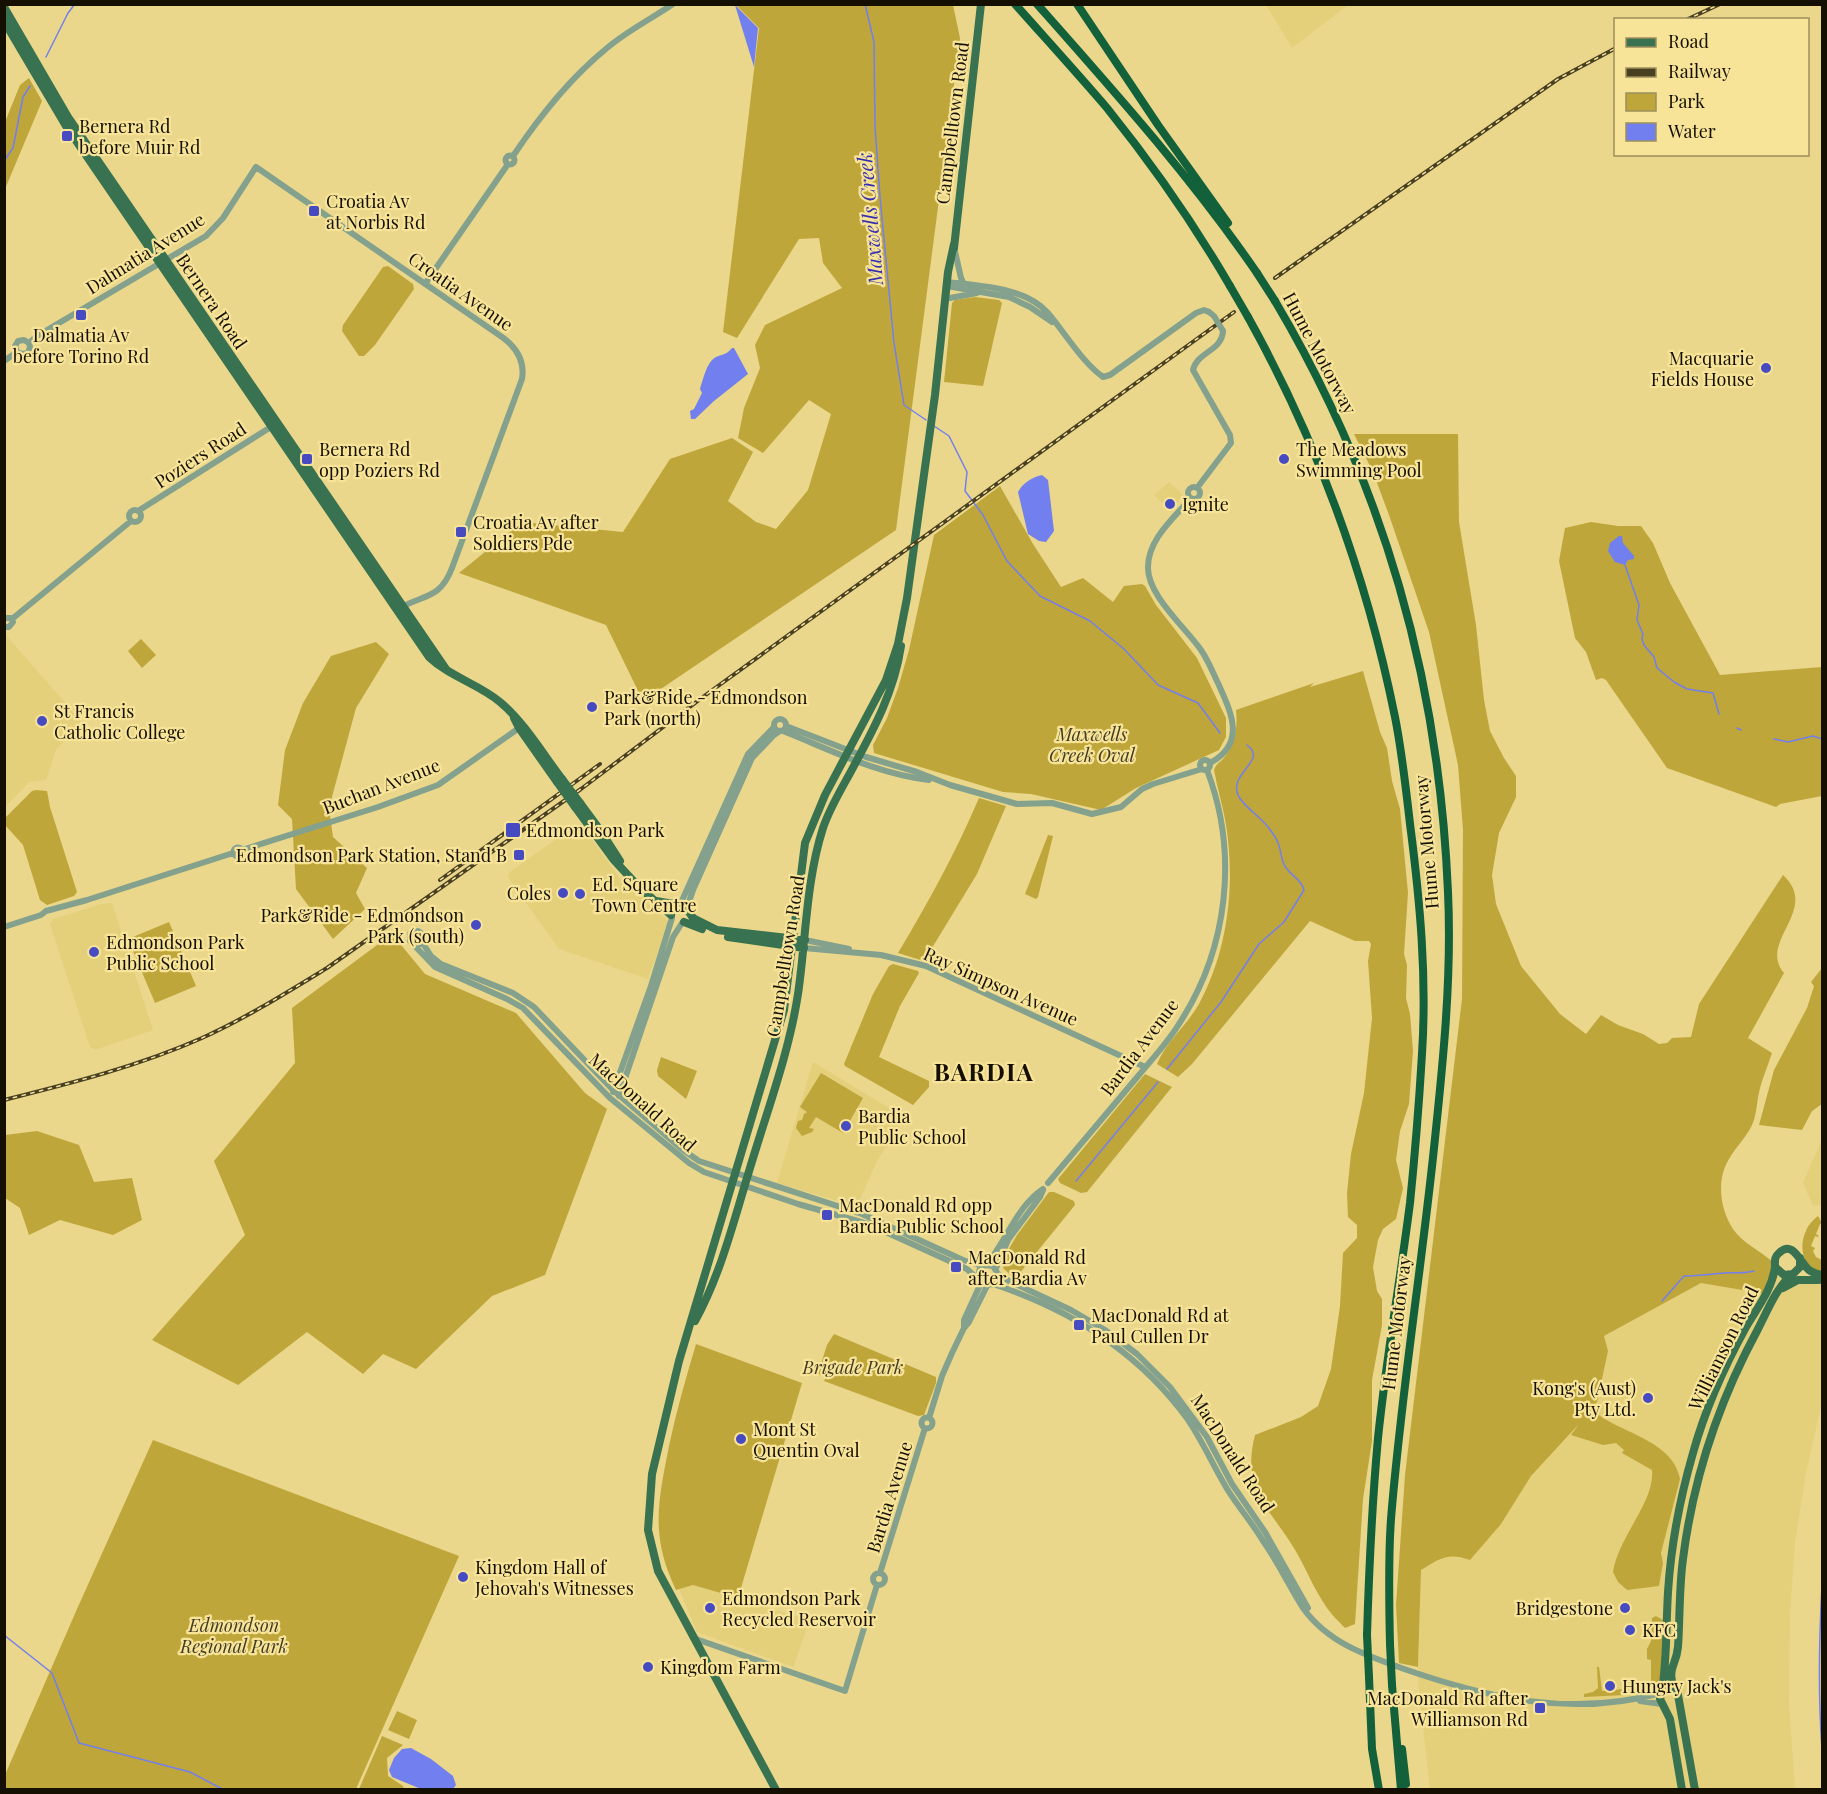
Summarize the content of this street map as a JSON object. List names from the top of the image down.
{
  "streets": {
    "highway": ["Hume Motorway"],
    "main road": ["Campbelltown Road", "Bernera Road", "Williamson Road"],
    "street": [
      "Dalmatia Avenue",
      "Croatia Avenue",
      "Poziers Road",
      "Buchan Avenue",
      "Ray Simpson Avenue",
      "Bardia Avenue",
      "MacDonald Road"
    ]
  },
  "crossings": [
    ["Campbelltown Road", "Ray Simpson Avenue"],
    ["Campbelltown Road", "Bardia Avenue"],
    ["Campbelltown Road", "MacDonald Road"],
    ["Dalmatia Avenue", "Croatia Avenue"],
    ["Dalmatia Avenue", "Bernera Road"],
    ["Croatia Avenue", "Bernera Road"],
    ["Bernera Road", "Poziers Road"],
    ["Ray Simpson Avenue", "Bardia Avenue"],
    ["Bardia Avenue", "MacDonald Road"],
    ["MacDonald Road", "Williamson Road"]
  ],
  "districts": ["BARDIA"],
  "water": ["Maxwells Creek"],
  "parks": ["Maxwells Creek Oval", "Brigade Park", "Edmondson Regional Park"],
  "places": {
    "transit": [
      "Bernera Rd before Muir Rd",
      "Croatia Av at Norbis Rd",
      "Dalmatia Av before Torino Rd",
      "Bernera Rd opp Poziers Rd",
      "Croatia Av after Soldiers Pde",
      "Edmondson Park",
      "Edmondson Park Station, Stand B",
      "MacDonald Rd opp Bardia Public School",
      "MacDonald Rd after Bardia Av",
      "MacDonald Rd at Paul Cullen Dr",
      "MacDonald Rd after Williamson Rd"
    ],
    "other": [
      "Macquarie Fields House",
      "The Meadows Swimming Pool",
      "Ignite",
      "Park&Ride - Edmondson Park (north)",
      "St Francis Catholic College",
      "Coles",
      "Ed. Square Town Centre",
      "Park&Ride - Edmondson Park (south)",
      "Edmondson Park Public School",
      "Bardia Public School",
      "Kong's (Aust) Pty Ltd.",
      "Mont St Quentin Oval",
      "Kingdom Hall of Jehovah's Witnesses",
      "Edmondson Park Recycled Reservoir",
      "Bridgestone",
      "KFC",
      "Kingdom Farm",
      "Hungry Jack's"
    ]
  },
  "legend": [
    "Road",
    "Railway",
    "Park",
    "Water"
  ]
}
